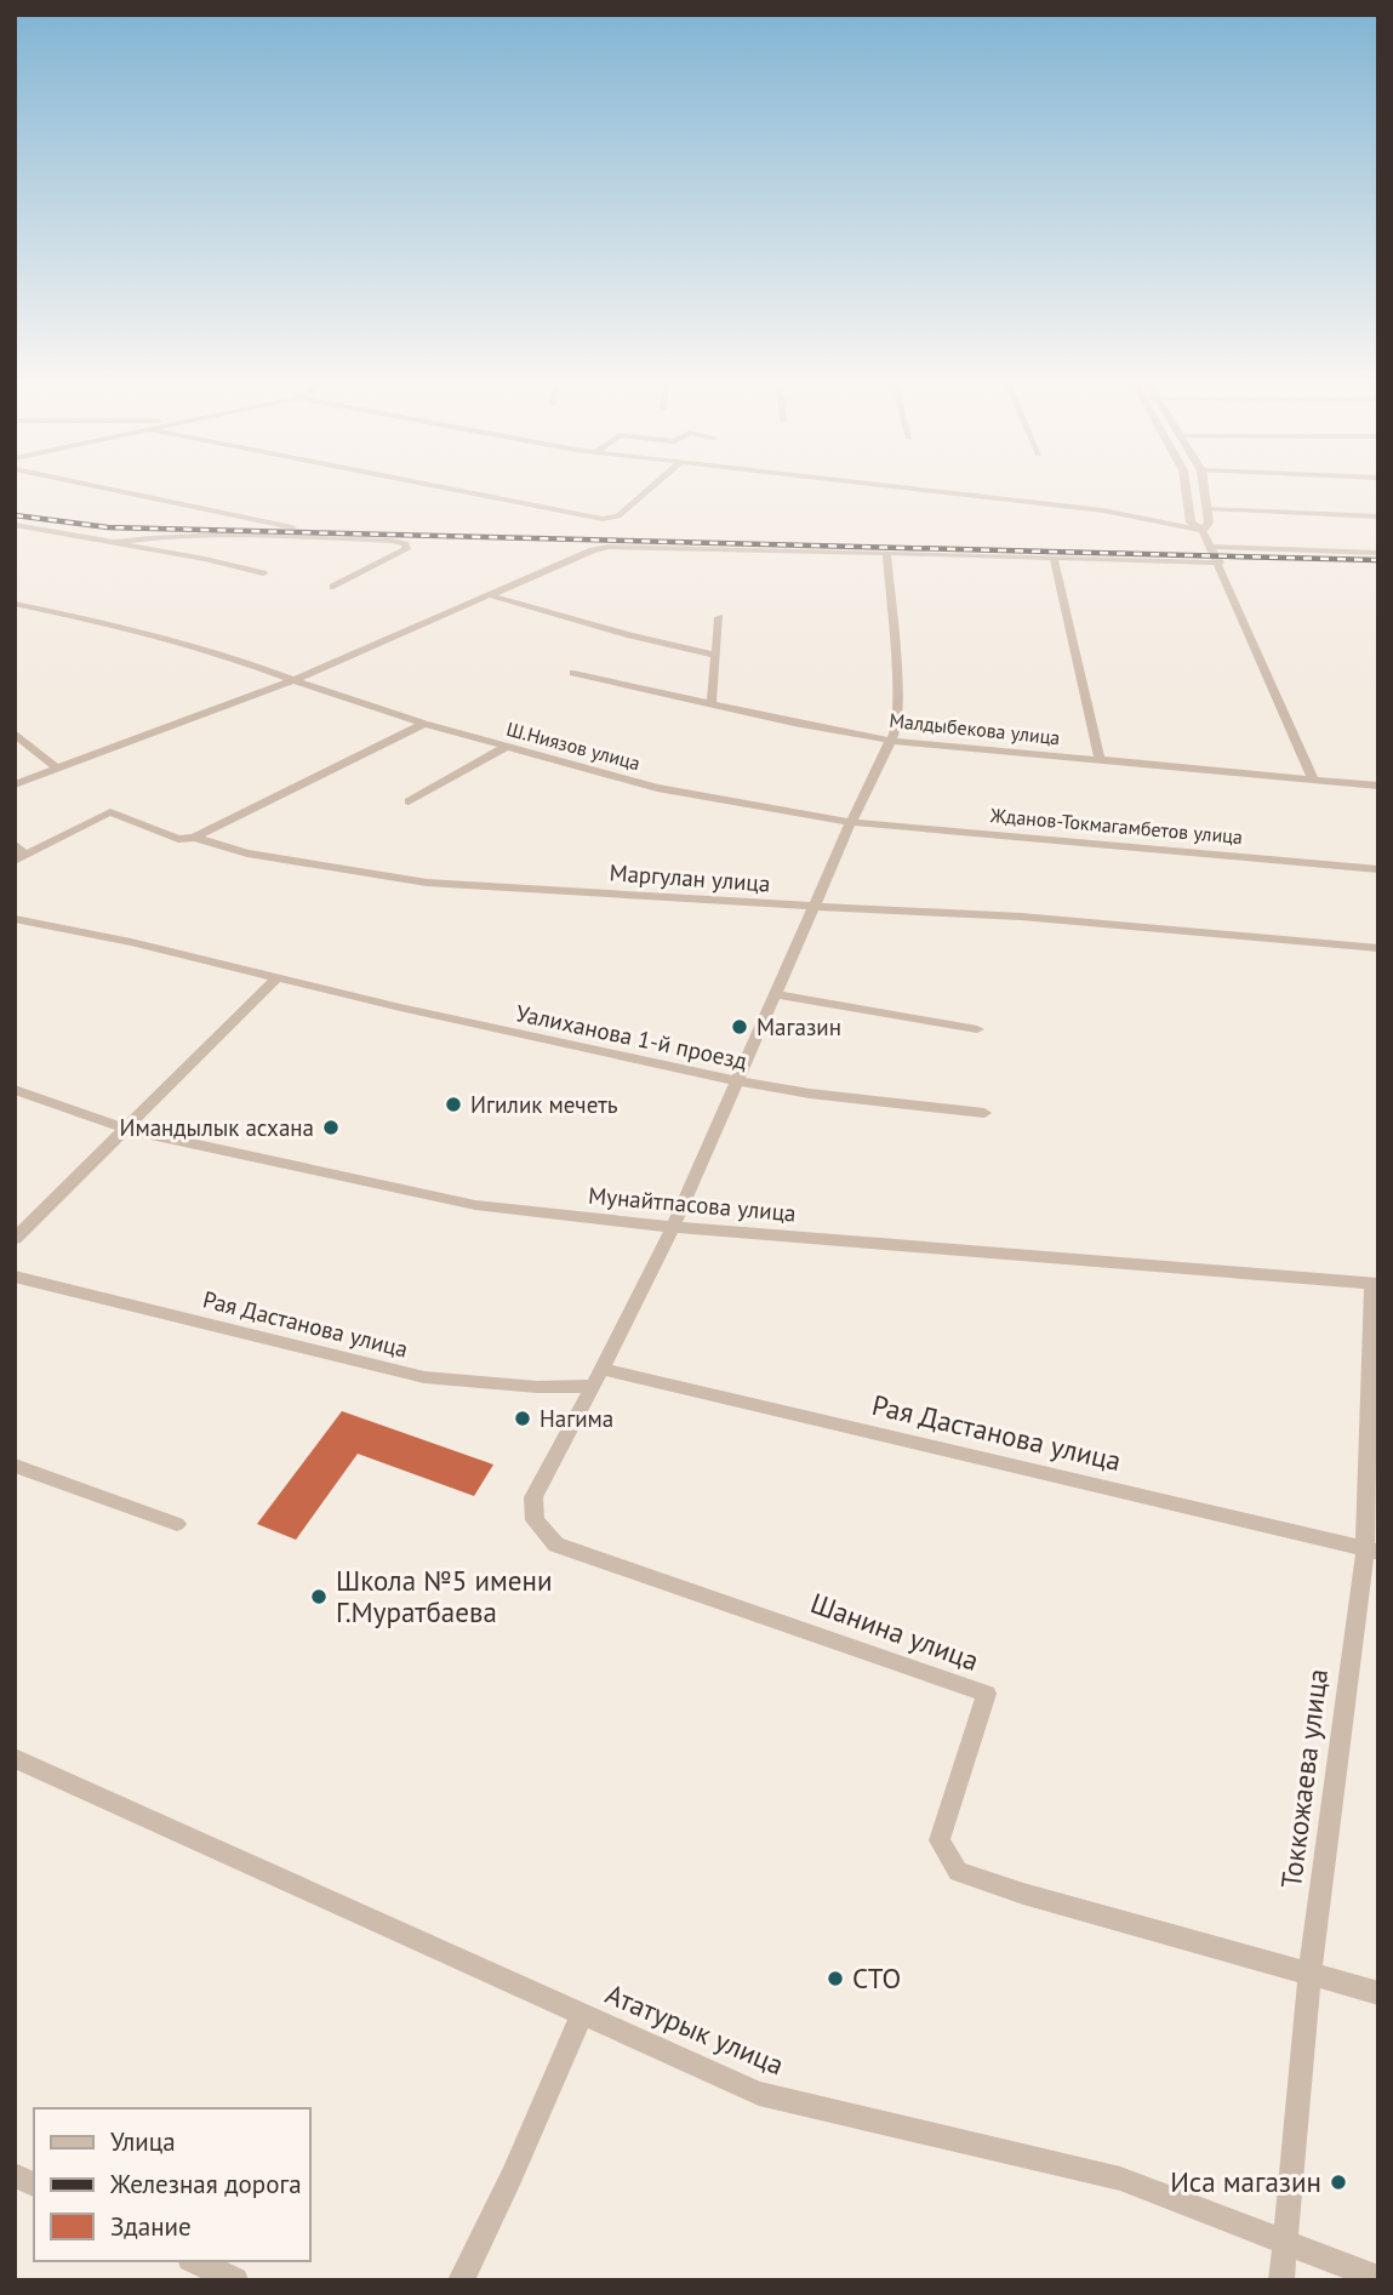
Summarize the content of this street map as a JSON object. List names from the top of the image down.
{
  "streets": {
    "street": [
      "Малдыбекова улица",
      "Ш.Ниязов улица",
      "Жданов-Токмагамбетов улица",
      "Маргулан улица",
      "Уалиханова 1-й проезд",
      "Мунайтпасова улица",
      "Рая Дастанова улица",
      "Шанина улица",
      "Токкожаева улица",
      "Ататурык улица"
    ]
  },
  "crossings": [
    ["Ш.Ниязов улица", "Жданов-Токмагамбетов улица"],
    ["Мунайтпасова улица", "Токкожаева улица"],
    ["Рая Дастанова улица", "Шанина улица"],
    ["Рая Дастанова улица", "Токкожаева улица"],
    ["Шанина улица", "Токкожаева улица"],
    ["Токкожаева улица", "Ататурык улица"]
  ],
  "places": [
    "Магазин",
    "Игилик мечеть",
    "Имандылык асхана",
    "Нагима",
    "Школа №5 имени Г.Муратбаева",
    "СТО",
    "Иса магазин"
  ],
  "legend": ["Улица", "Железная дорога", "Здание"]
}
